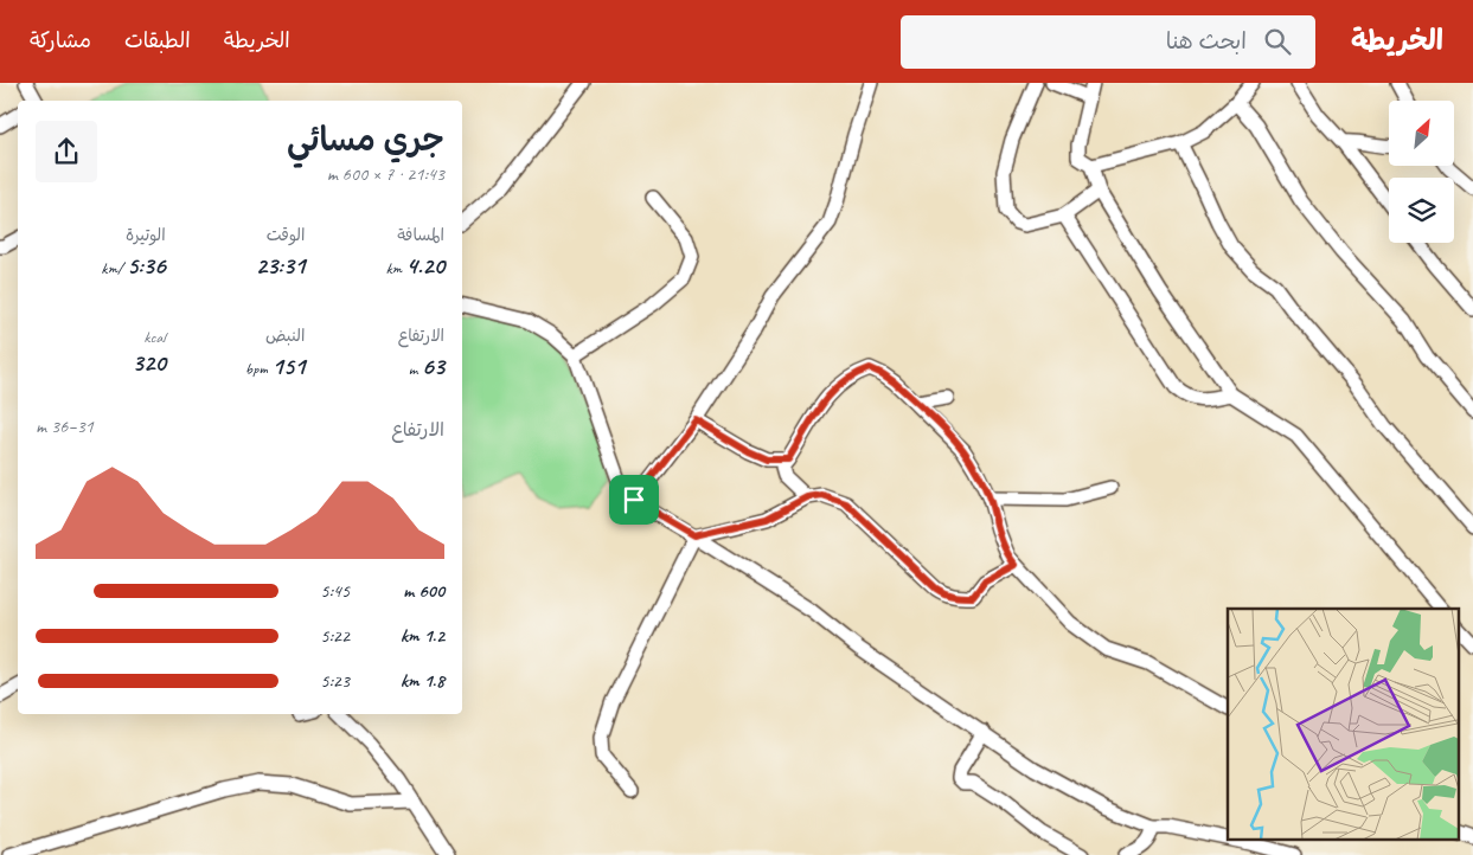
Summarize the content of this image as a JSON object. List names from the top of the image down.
{
  "north": "top right",
  "page": {
    "header": "الخريطة",
    "search": "ابحث هنا",
    "nav": ["الخريطة", "الطبقات", "مشاركة"],
    "heading": ["جري مسائي", "21:43 · 7 × 600 m"],
    "stats": [
      ["المسافة", "4.20 km"],
      ["الوقت", "23:31"],
      ["الوتيرة", "5:36 /km"],
      ["الارتفاع", "63 m"],
      ["النبض", "151 bpm"],
      ["kcal", "320"]
    ],
    "chart": ["الارتفاع", "31–36 m"],
    "list": [
      {
        "name": "600 m",
        "note": "5:45"
      },
      {
        "name": "1.2 km",
        "note": "5:22"
      },
      {
        "name": "1.8 km",
        "note": "5:23"
      }
    ]
  }
}
